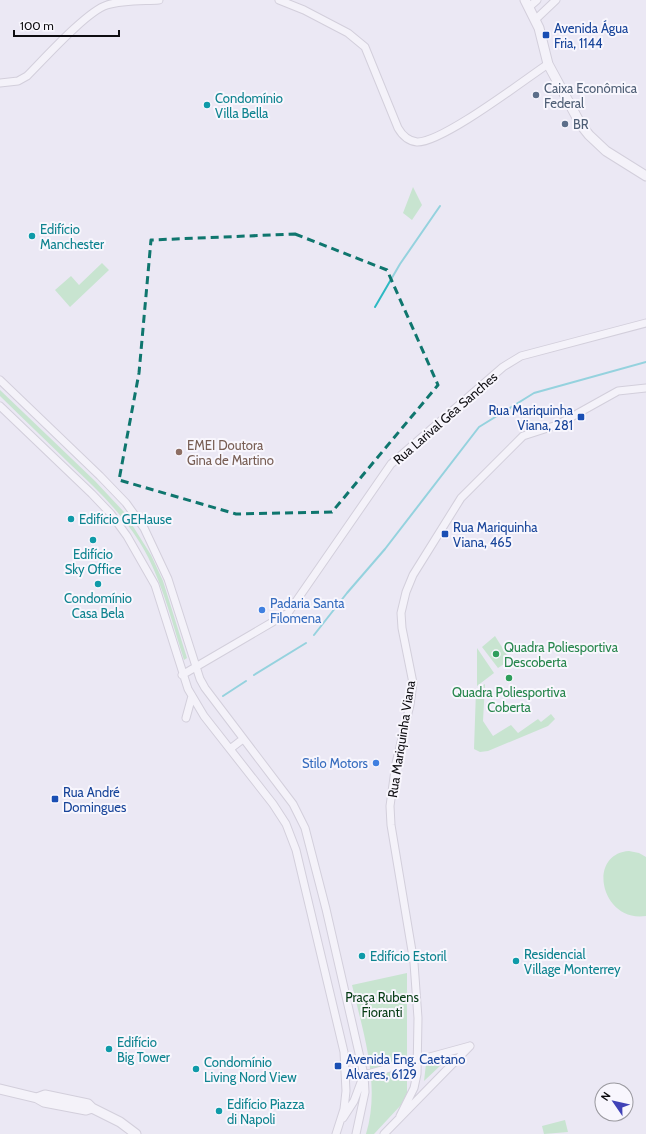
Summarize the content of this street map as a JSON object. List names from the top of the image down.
{
  "streets": {
    "street": ["Rua Larival Gêa Sanches", "Rua Mariquinha Viana"]
  },
  "parks": ["Praça Rubens Fioranti"],
  "places": {
    "transit": [
      "Avenida Água Fria, 1144",
      "Rua Mariquinha Viana, 281",
      "Rua Mariquinha Viana, 465",
      "Rua André Domingues",
      "Avenida Eng. Caetano Alvares, 6129"
    ],
    "other": [
      "Caixa Econômica Federal",
      "Condomínio Villa Bella",
      "BR",
      "Edifício Manchester",
      "EMEI Doutora Gina de Martino",
      "Edifício GEHause",
      "Edifício Sky Office",
      "Condomínio Casa Bela",
      "Padaria Santa Filomena",
      "Quadra Poliesportiva Descoberta",
      "Quadra Poliesportiva Coberta",
      "Stilo Motors",
      "Edifício Estoril",
      "Residencial Village Monterrey",
      "Edifício Big Tower",
      "Condomínio Living Nord View",
      "Edifício Piazza di Napoli"
    ]
  },
  "scale_bar": "100 m",
  "north": "top left"
}
